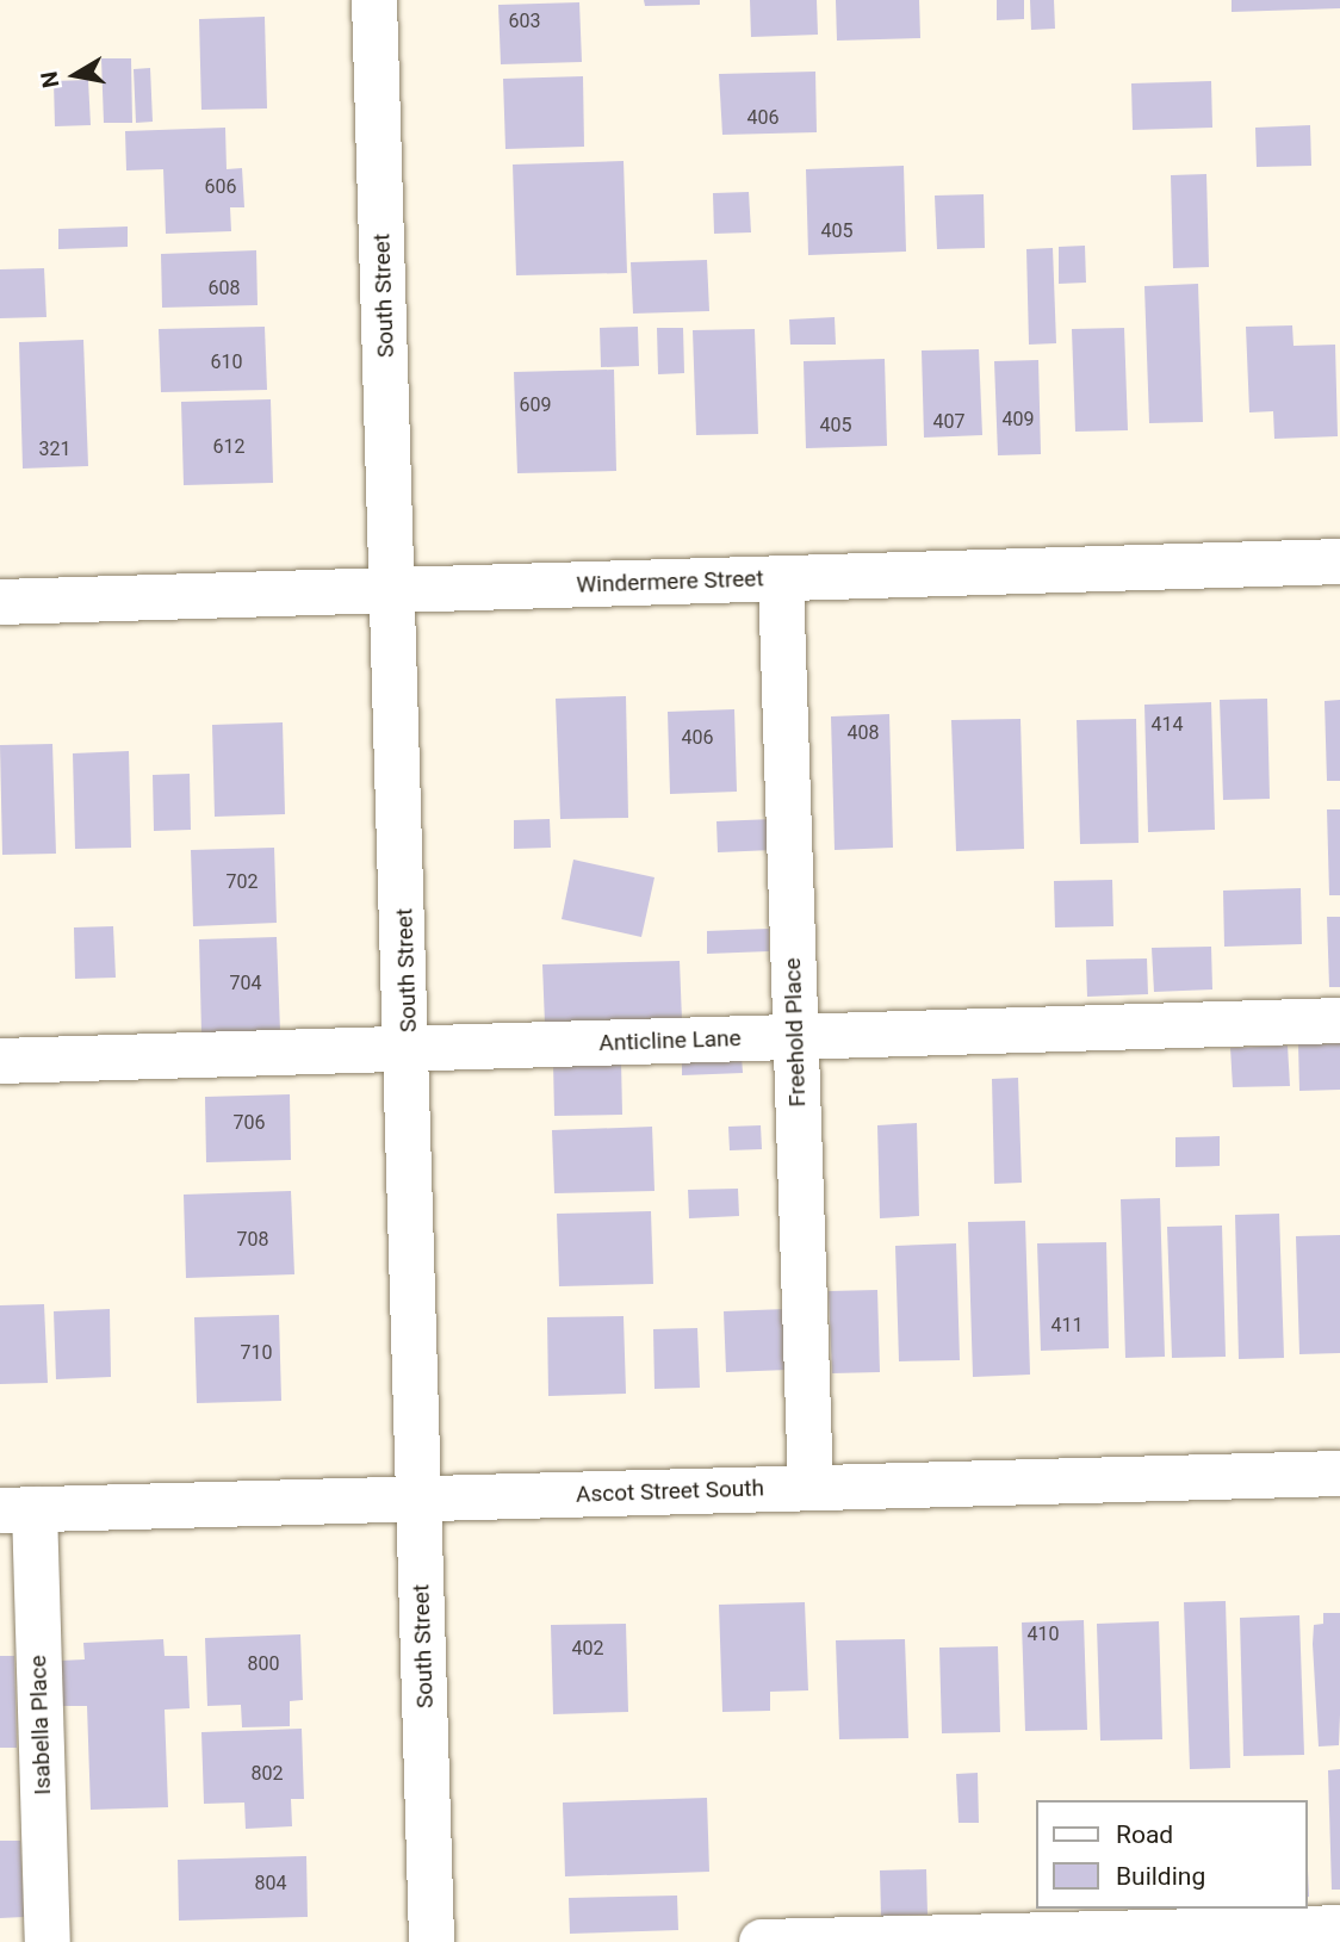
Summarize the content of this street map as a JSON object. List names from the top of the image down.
{
  "streets": {
    "street": [
      "South Street",
      "Windermere Street",
      "Freehold Place",
      "Anticline Lane",
      "Ascot Street South",
      "Isabella Place"
    ]
  },
  "crossings": [
    ["South Street", "Windermere Street"],
    ["South Street", "Anticline Lane"],
    ["South Street", "Ascot Street South"],
    ["Windermere Street", "Freehold Place"],
    ["Freehold Place", "Anticline Lane"],
    ["Freehold Place", "Ascot Street South"],
    ["Ascot Street South", "Isabella Place"]
  ],
  "house_numbers": [
    "603",
    "406",
    "606",
    "405",
    "608",
    "610",
    "609",
    "409",
    "407",
    "405",
    "612",
    "321",
    "414",
    "408",
    "406",
    "702",
    "704",
    "706",
    "708",
    "411",
    "710",
    "410",
    "402",
    "800",
    "802",
    "804"
  ],
  "legend": ["Road", "Building"],
  "north": "left"
}
